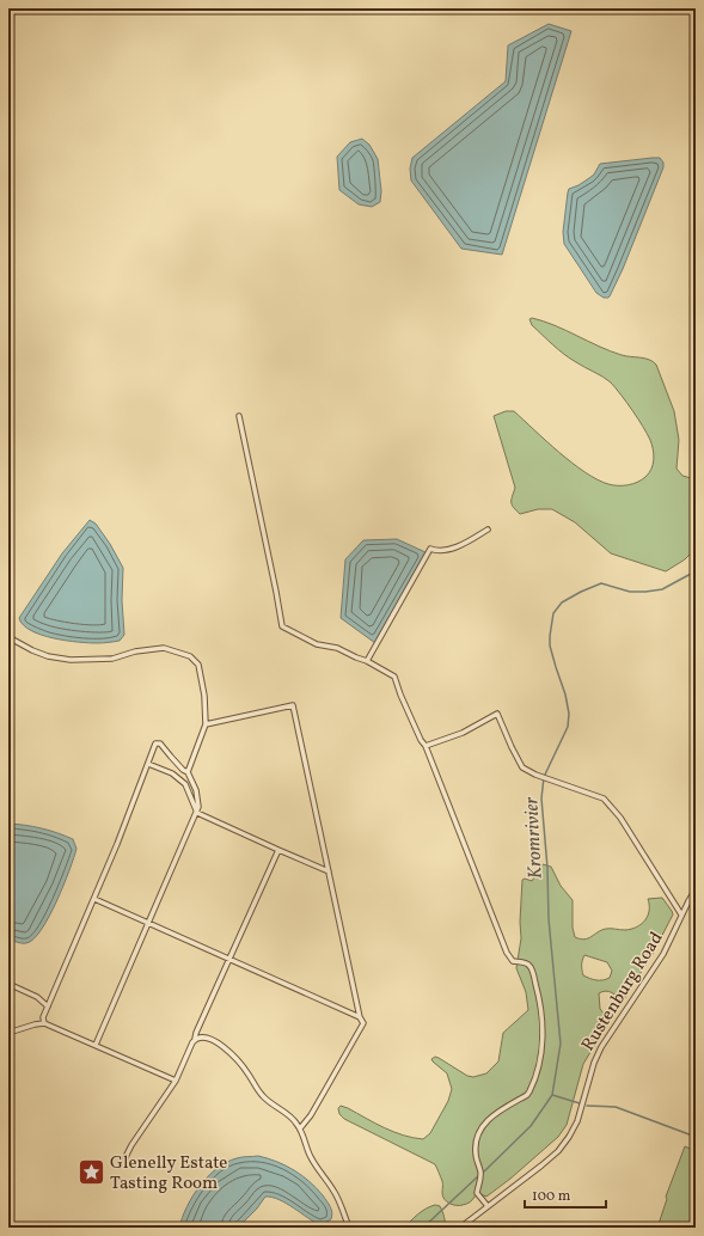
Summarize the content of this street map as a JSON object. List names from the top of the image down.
{
  "streets": {
    "street": ["Rustenburg Road"]
  },
  "water": ["Kromrivier"],
  "places": {
    "place": ["Glenelly Estate Tasting Room"]
  },
  "scale_bar": "100 m"
}
